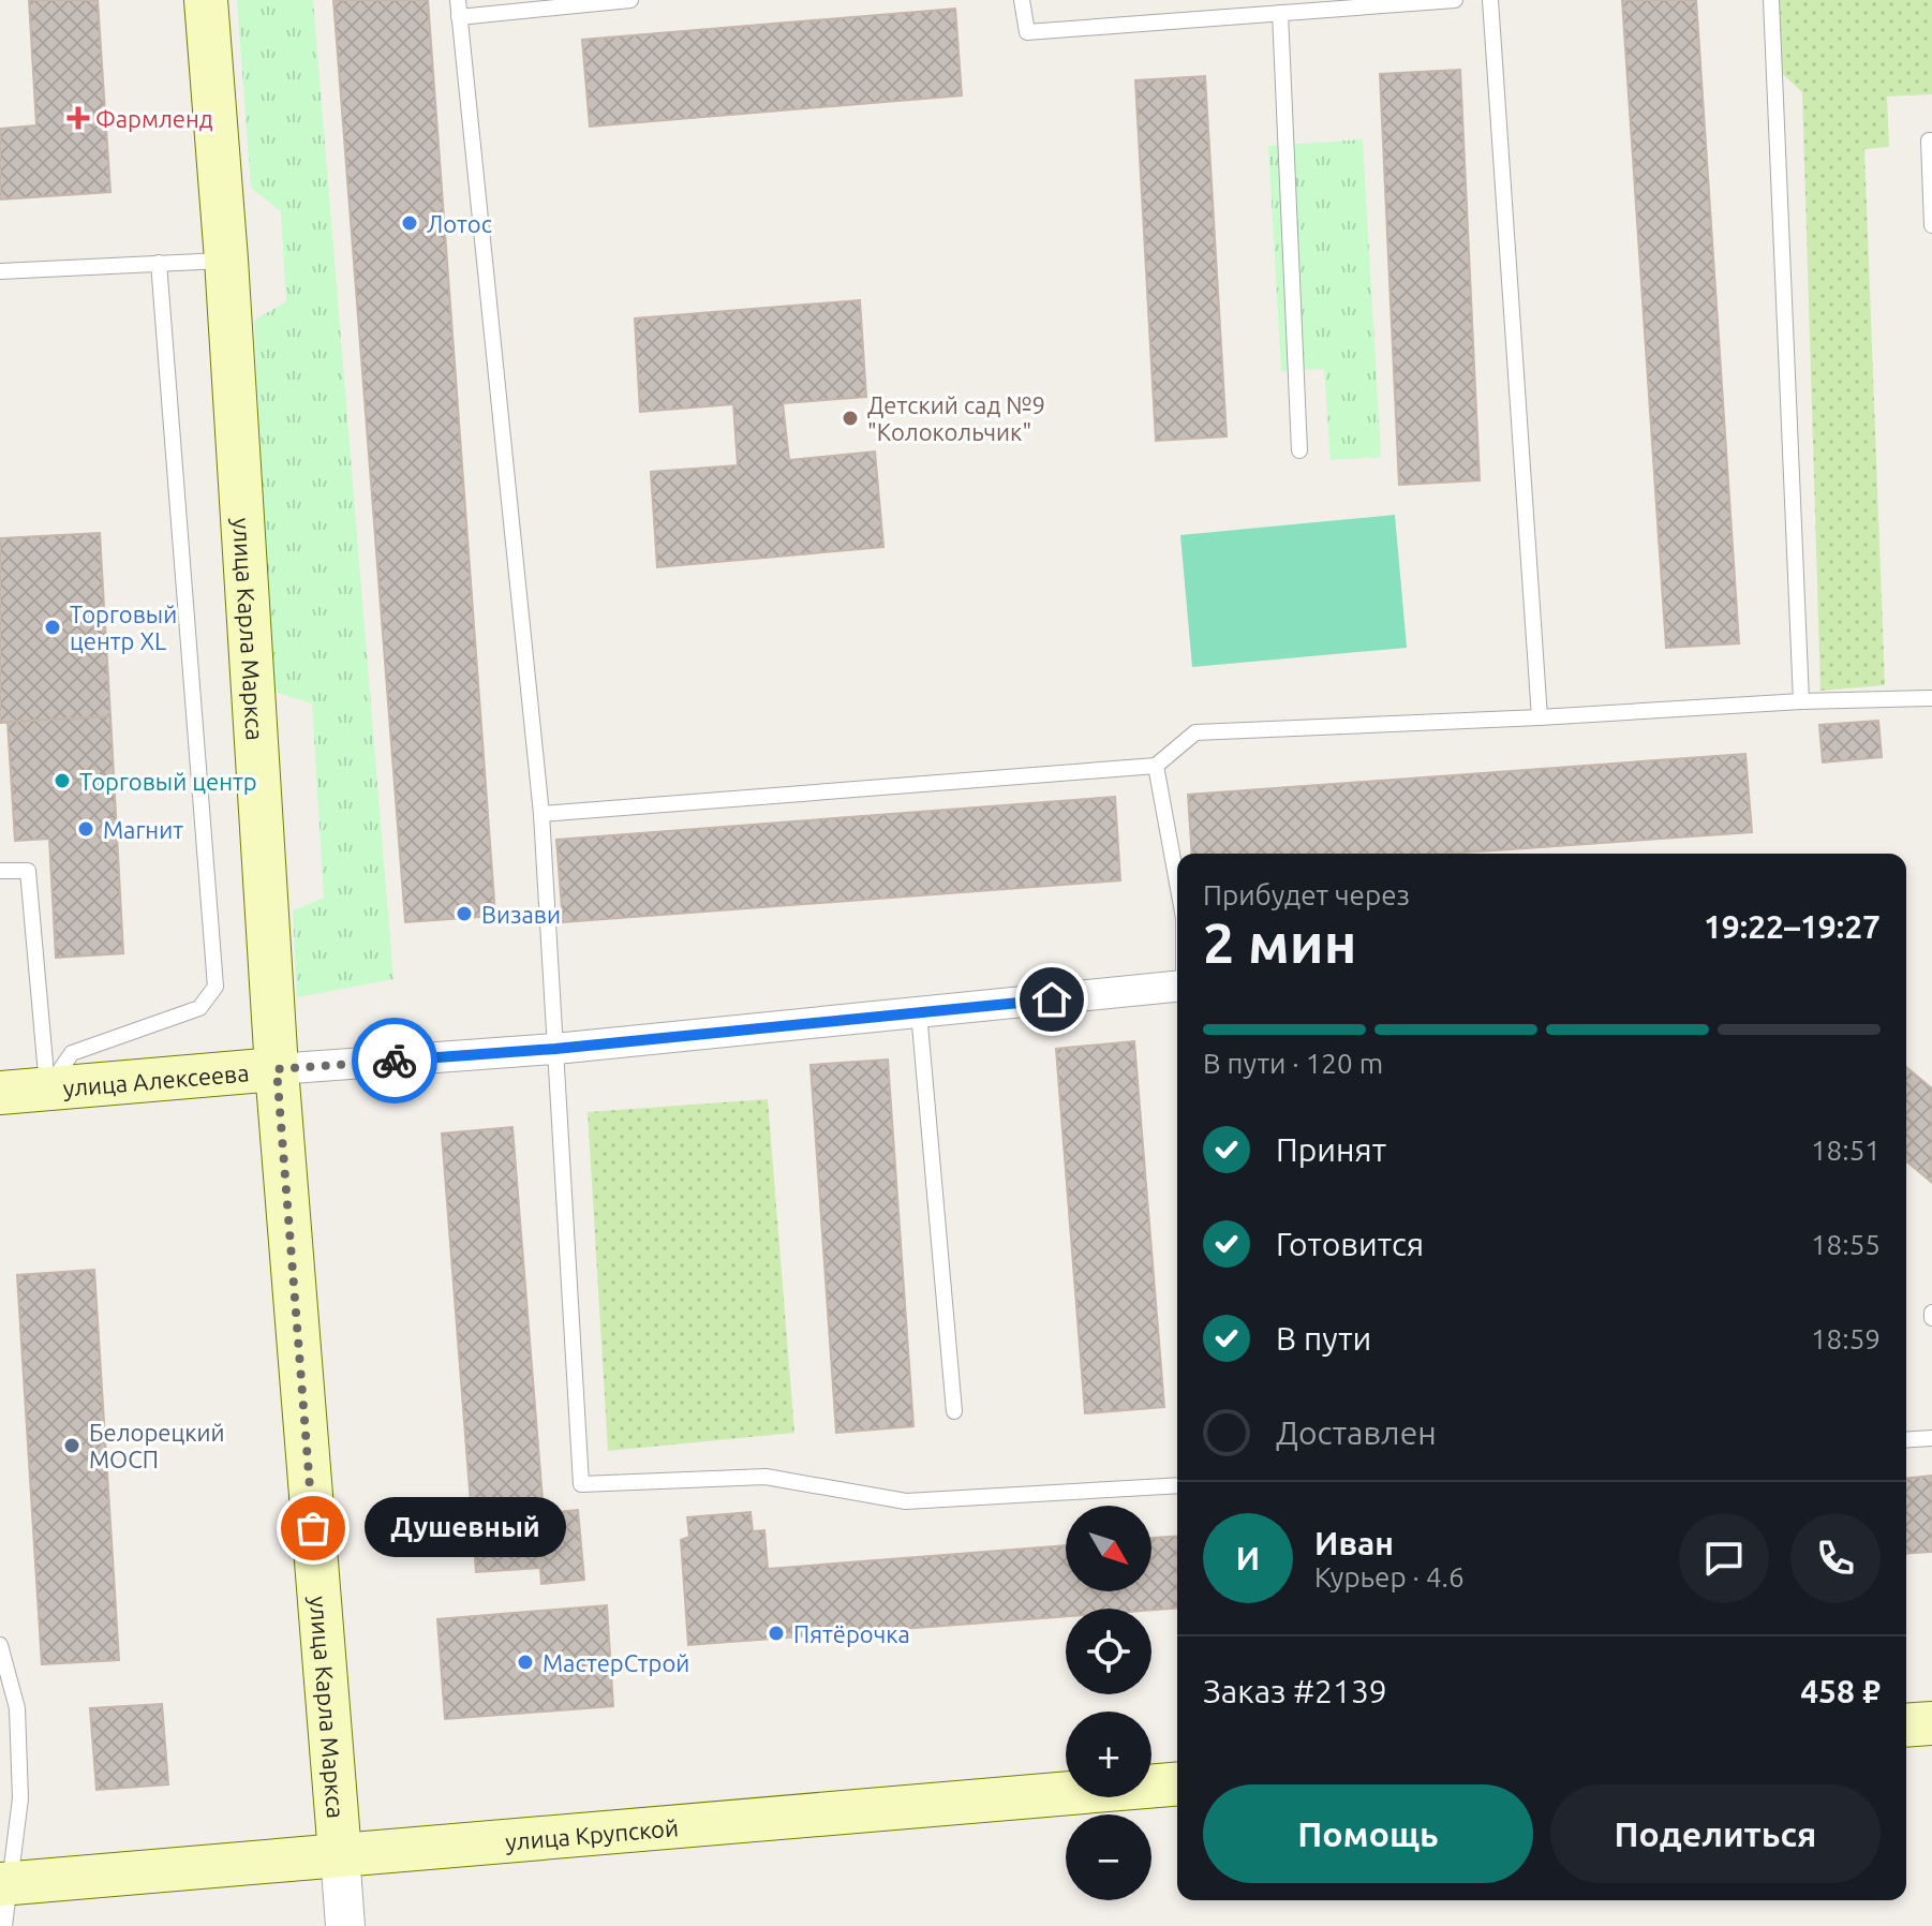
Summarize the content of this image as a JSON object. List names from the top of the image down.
{
  "streets": {
    "main road": ["улица Карла Маркса", "улица Алексеева", "улица Крупской"]
  },
  "crossings": [
    ["улица Карла Маркса", "улица Алексеева"],
    ["улица Карла Маркса", "улица Крупской"]
  ],
  "places": {
    "health": ["Фармленд"],
    "other": [
      "Лотос",
      "Детский сад №9 \"Колокольчик\"",
      "Торговый центр XL",
      "Торговый центр",
      "Магнит",
      "Визави",
      "Белорецкий МОСП",
      "Душевный",
      "Пятёрочка",
      "МастерСтрой"
    ]
  },
  "north": "bottom right",
  "page": {
    "heading": ["2 мин", "Прибудет через", "19:22–19:27"],
    "panel": [
      "Иван",
      "Курьер · 4.6",
      "Заказ #2139",
      "458 ₽"
    ],
    "bar": "В пути · 120 m",
    "list": [
      ["Принят", "18:51"],
      ["Готовится", "18:55"],
      ["В пути", "18:59"],
      "Доставлен"
    ],
    "bubble": "Душевный",
    "map_buttons": ["+", "−"],
    "round": "И",
    "buttons": ["Помощь", "Поделиться"]
  }
}
